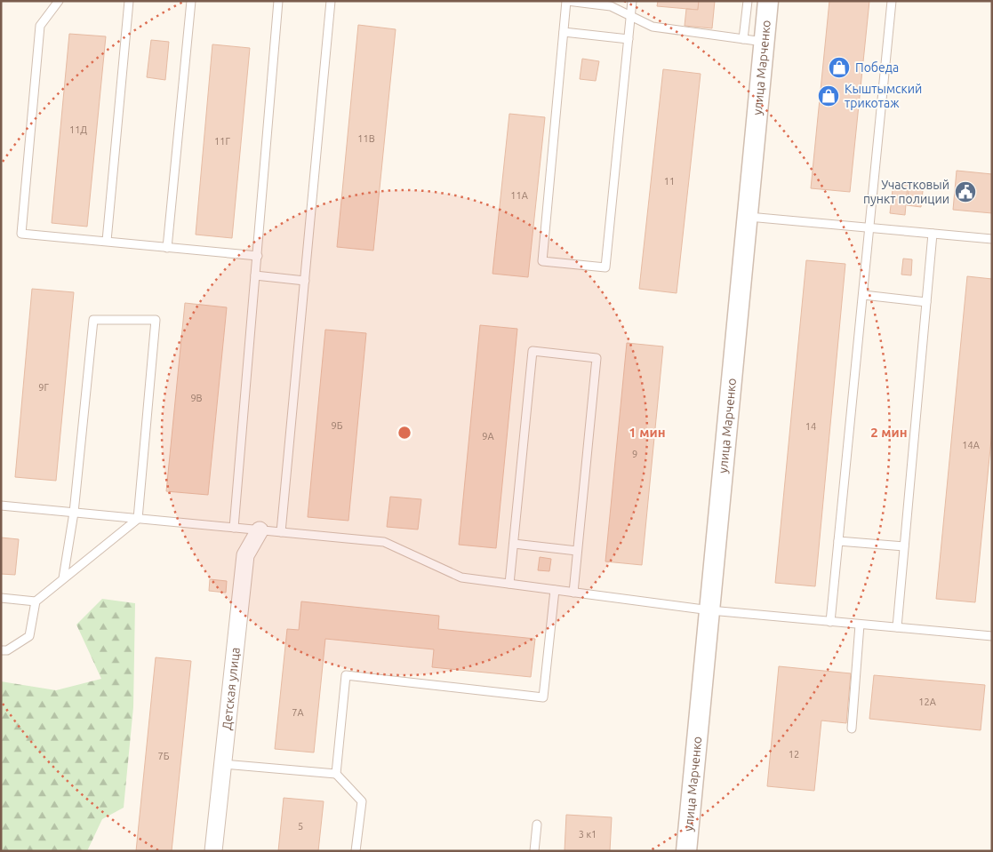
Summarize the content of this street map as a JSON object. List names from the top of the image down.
{
  "streets": {
    "street": ["улица Марченко", "Детская улица"]
  },
  "places": {
    "shop": ["Победа", "Кыштымский трикотаж"],
    "public building": ["Участковый пункт полиции"]
  },
  "house_numbers": [
    "11Д",
    "11В",
    "11Г",
    "11",
    "11А",
    "9Г",
    "9В",
    "9Б",
    "14",
    "9А",
    "14А",
    "9",
    "12А",
    "7А",
    "12",
    "7Б",
    "5",
    "3 к1"
  ],
  "rings": ["1 мин", "2 мин"]
}
